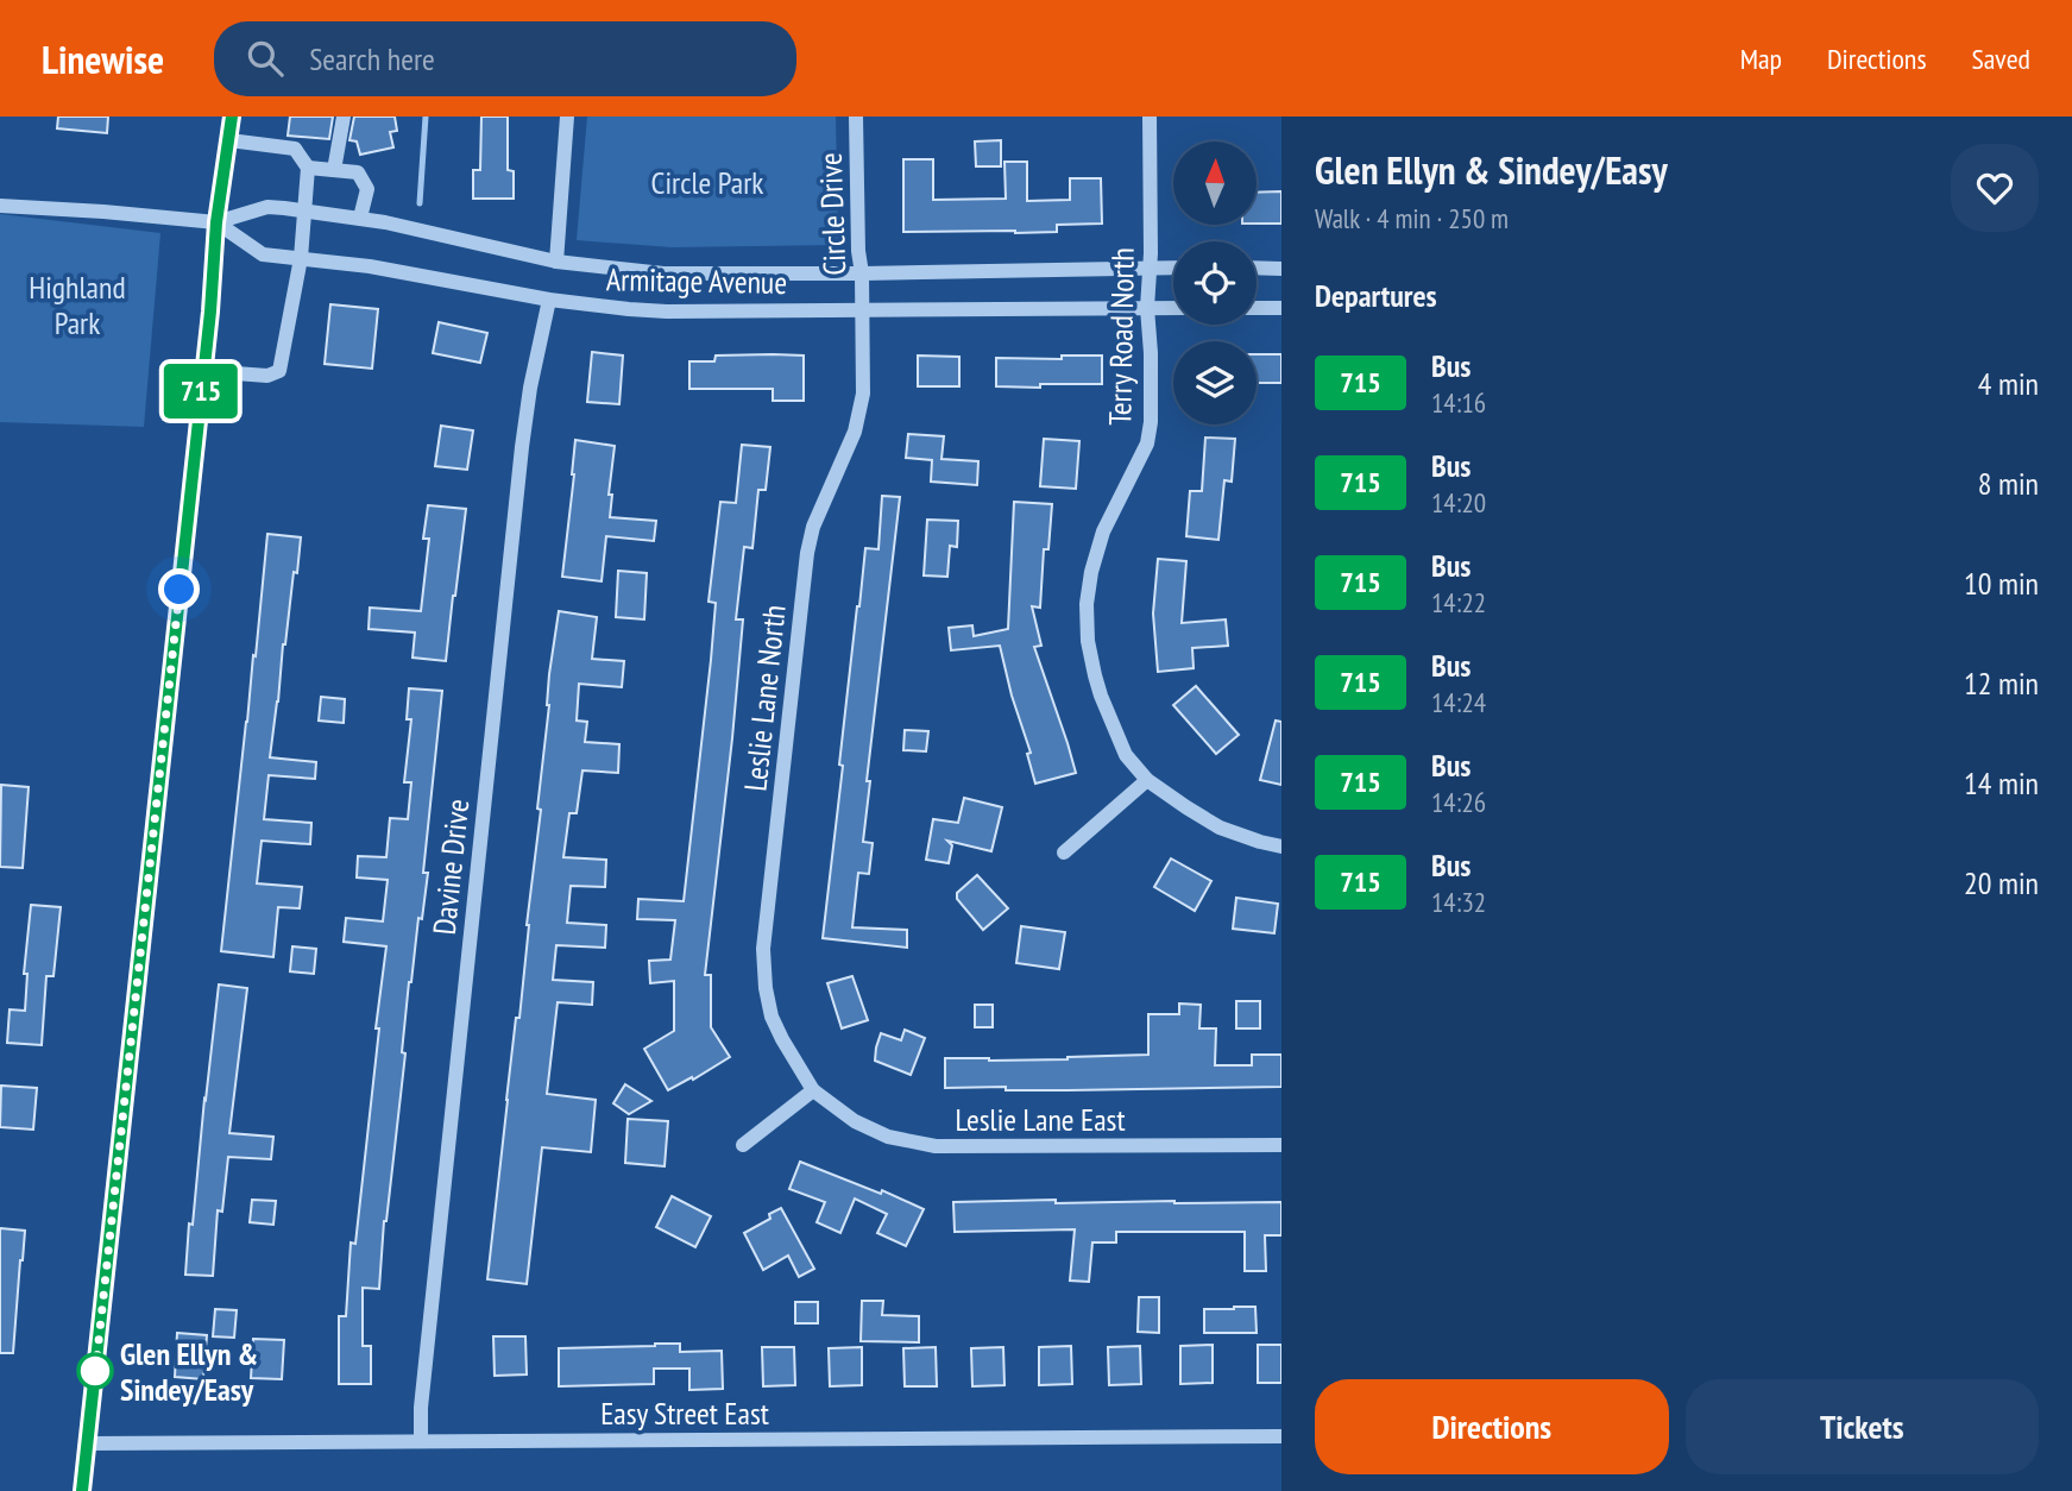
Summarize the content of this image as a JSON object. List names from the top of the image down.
{
  "streets": {
    "street": [
      "Circle Drive",
      "Armitage Avenue",
      "Terry Road North",
      "Leslie Lane North",
      "Davine Drive",
      "Leslie Lane East",
      "Easy Street East"
    ]
  },
  "crossings": [
    ["Circle Drive", "Armitage Avenue"],
    ["Circle Drive", "Leslie Lane North"],
    ["Armitage Avenue", "Terry Road North"],
    ["Armitage Avenue", "Leslie Lane North"],
    ["Armitage Avenue", "Davine Drive"],
    ["Leslie Lane North", "Leslie Lane East"],
    ["Davine Drive", "Easy Street East"]
  ],
  "parks": ["Circle Park", "Highland Park"],
  "places": ["Glen Ellyn & Sindey/Easy"],
  "lines": ["bus line 715"],
  "north": "top",
  "page": {
    "header": "Linewise",
    "search": "Search here",
    "nav": ["Map", "Directions", "Saved"],
    "on_map": "715",
    "heading": [
      ["Glen Ellyn & Sindey/Easy", "Walk · 4 min · 250 m"],
      "Departures"
    ],
    "list": [
      {
        "mark": "715",
        "name": "Bus",
        "note": "14:16",
        "value": "4 min"
      },
      {
        "mark": "715",
        "name": "Bus",
        "note": "14:20",
        "value": "8 min"
      },
      {
        "mark": "715",
        "name": "Bus",
        "note": "14:22",
        "value": "10 min"
      },
      {
        "mark": "715",
        "name": "Bus",
        "note": "14:24",
        "value": "12 min"
      },
      {
        "mark": "715",
        "name": "Bus",
        "note": "14:26",
        "value": "14 min"
      },
      {
        "mark": "715",
        "name": "Bus",
        "note": "14:32",
        "value": "20 min"
      }
    ],
    "buttons": ["Directions", "Tickets"]
  }
}
